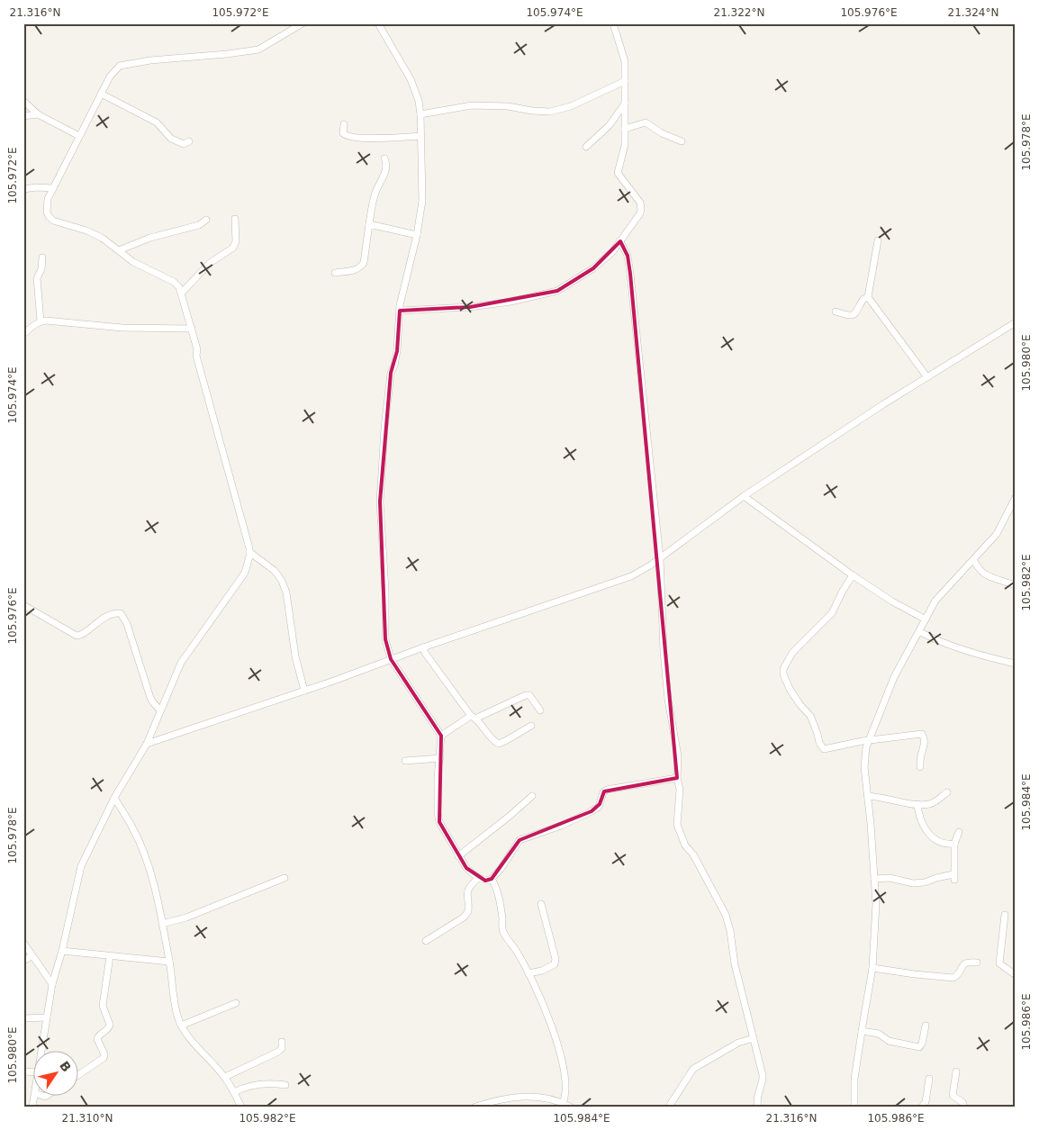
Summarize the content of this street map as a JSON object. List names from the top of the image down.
{
  "north": "top right",
  "coordinates": [
    "21.316°N",
    "105.972°E",
    "105.974°E",
    "21.322°N",
    "105.976°E",
    "21.324°N",
    "105.978°E",
    "105.980°E",
    "105.982°E",
    "105.984°E",
    "105.986°E",
    "21.310°N"
  ]
}
